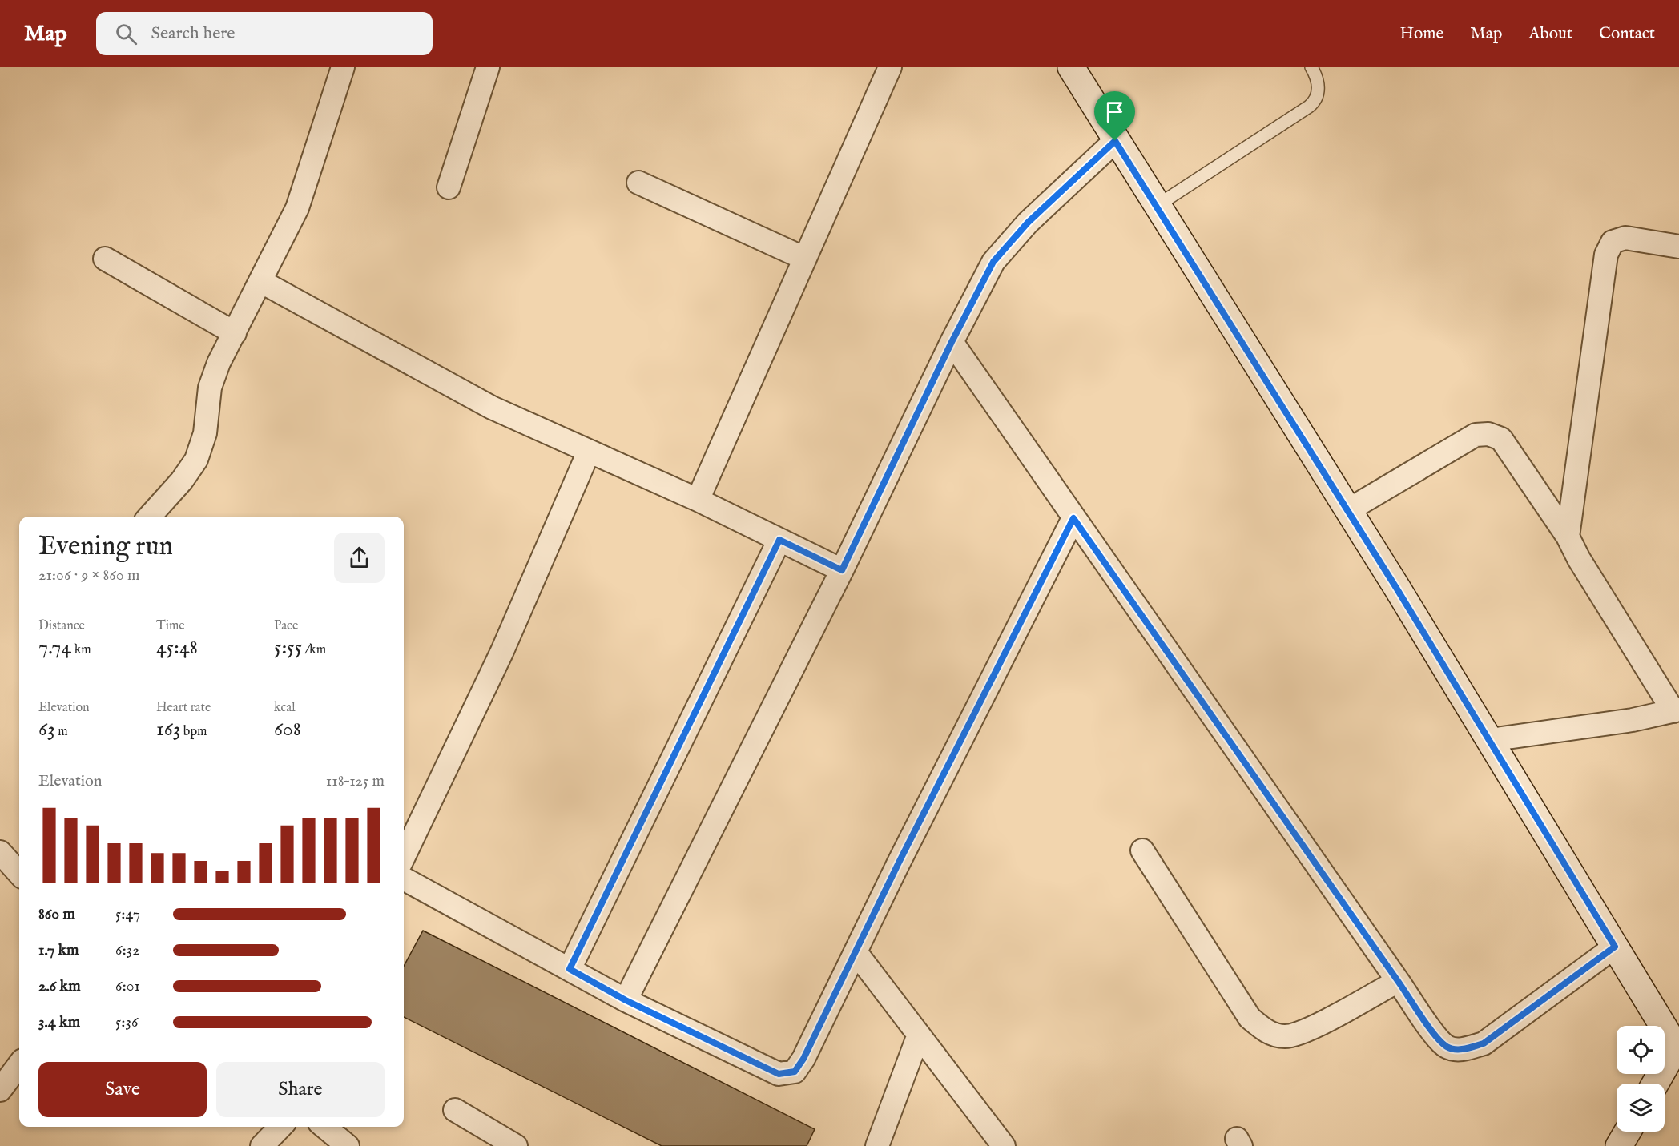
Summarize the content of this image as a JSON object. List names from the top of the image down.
{
  "page": {
    "header": "Map",
    "search": "Search here",
    "nav": [
      "Home",
      "Map",
      "About",
      "Contact"
    ],
    "heading": ["Evening run", "21:06 · 9 × 860 m"],
    "stats": [
      ["Distance", "7.74 km"],
      ["Time", "45:48"],
      ["Pace", "5:55 /km"],
      ["Elevation", "63 m"],
      ["Heart rate", "163 bpm"],
      ["kcal", "608"]
    ],
    "chart": ["Elevation", "118–125 m"],
    "list": [
      {
        "name": "860 m",
        "note": "5:47"
      },
      {
        "name": "1.7 km",
        "note": "6:32"
      },
      {
        "name": "2.6 km",
        "note": "6:01"
      },
      {
        "name": "3.4 km",
        "note": "5:36"
      }
    ],
    "buttons": ["Save", "Share"]
  }
}
